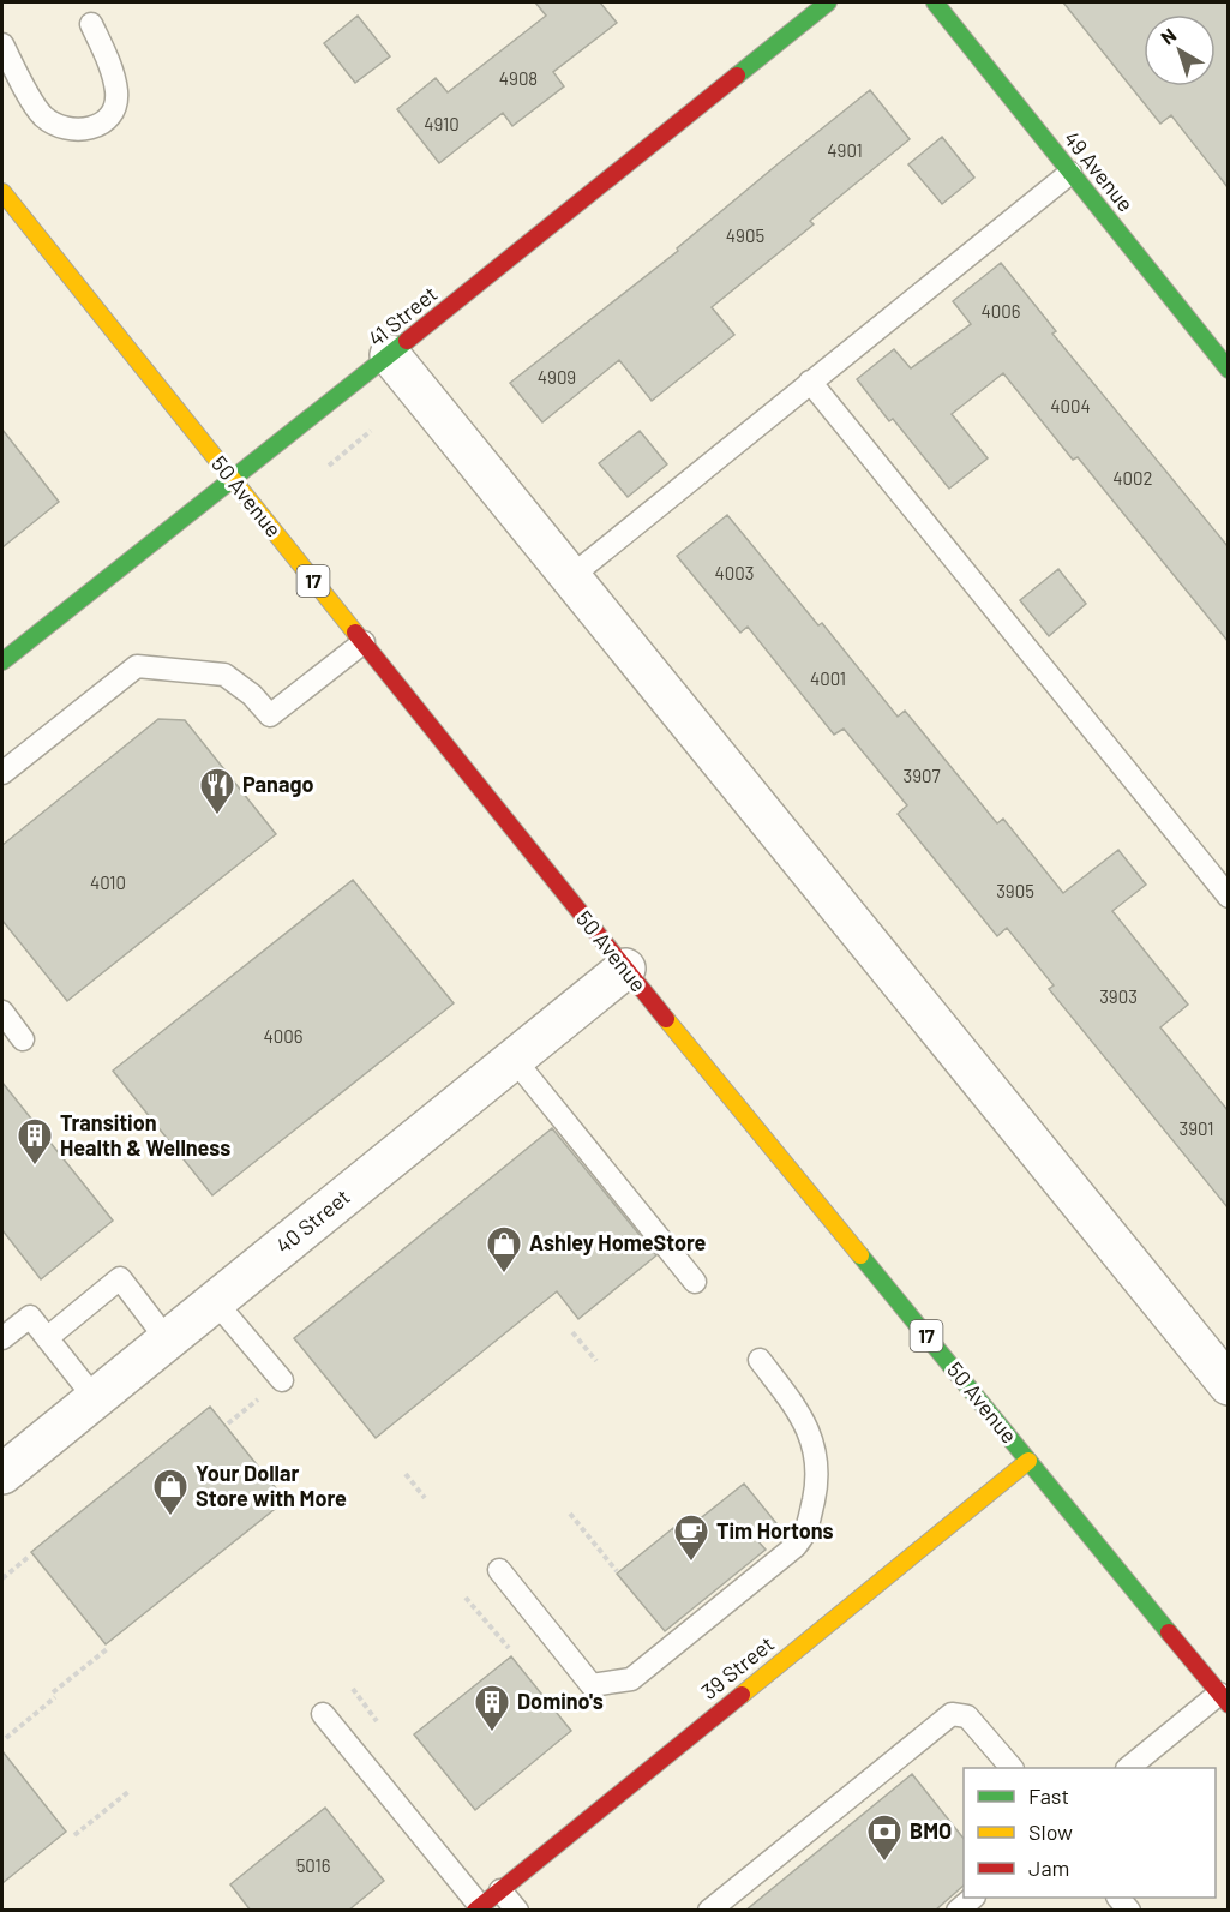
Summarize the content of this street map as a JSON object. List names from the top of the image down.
{
  "streets": {
    "street": [
      "49 Avenue",
      "41 Street",
      "50 Avenue",
      "17",
      "40 Street",
      "39 Street"
    ]
  },
  "crossings": [
    ["41 Street", "50 Avenue"],
    ["50 Avenue", "40 Street"],
    ["50 Avenue", "39 Street"]
  ],
  "places": {
    "restaurant": ["Panago"],
    "building": ["Transition Health & Wellness", "Domino's"],
    "shop": ["Ashley HomeStore", "Your Dollar Store with More"],
    "cafe": ["Tim Hortons"],
    "bank": ["BMO"]
  },
  "house_numbers": [
    "4908",
    "4910",
    "4901",
    "4905",
    "4006",
    "4909",
    "4004",
    "4002",
    "4003",
    "4001",
    "3907",
    "4010",
    "3905",
    "3903",
    "4006",
    "3901",
    "5016"
  ],
  "legend": ["Fast", "Slow", "Jam"],
  "north": "top left"
}
